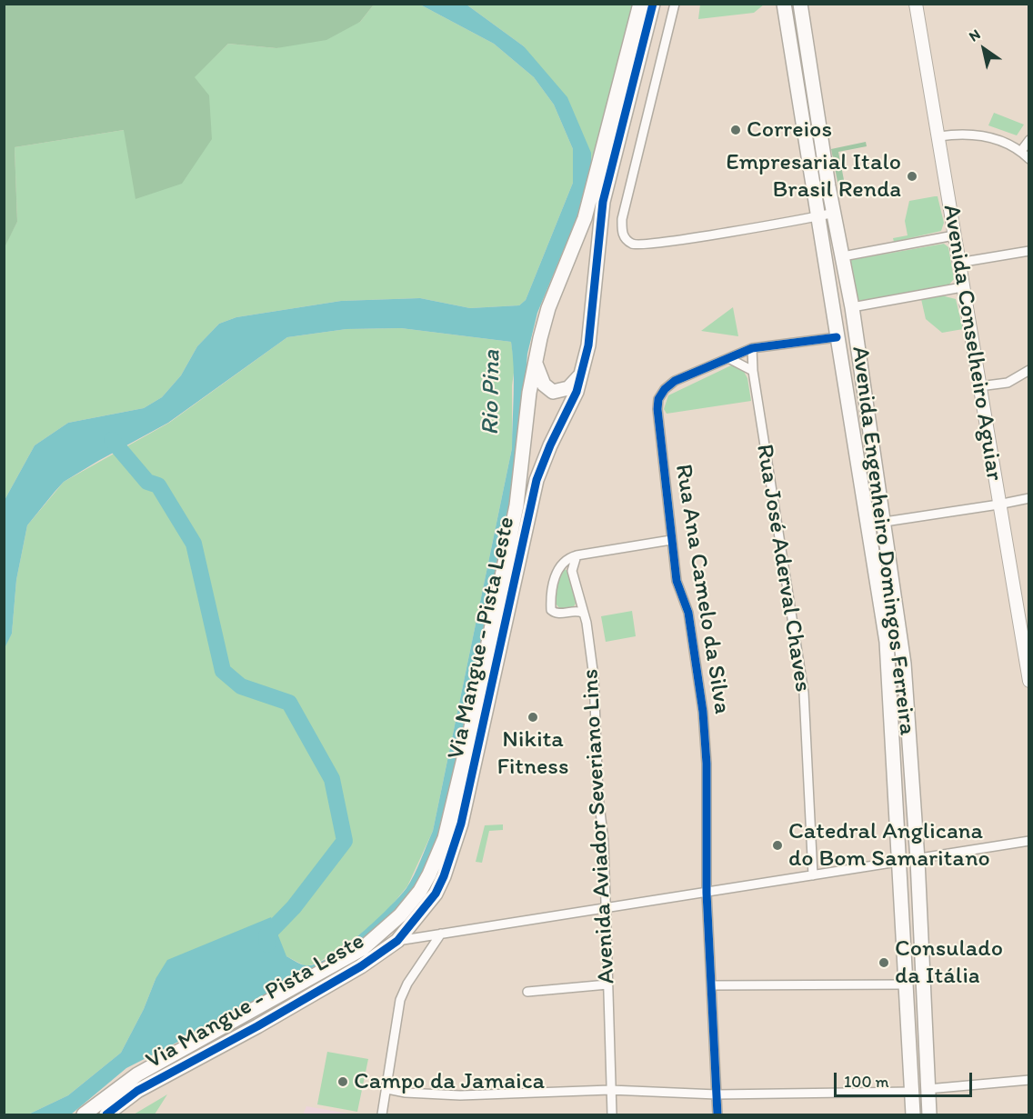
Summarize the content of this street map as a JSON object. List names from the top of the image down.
{
  "streets": {
    "main road": ["Avenida Conselheiro Aguiar", "Avenida Engenheiro Domingos Ferreira", "Via Mangue - Pista Leste"],
    "street": ["Rua José Aderval Chaves", "Rua Ana Camelo da Silva", "Avenida Aviador Severiano Lins"]
  },
  "crossings": [
    ["Rua José Aderval Chaves", "Rua Ana Camelo da Silva"]
  ],
  "water": ["Rio Pina"],
  "places": [
    "Correios",
    "Empresarial Italo Brasil Renda",
    "Nikita Fitness",
    "Catedral Anglicana do Bom Samaritano",
    "Consulado da Itália",
    "Campo da Jamaica"
  ],
  "scale_bar": "100 m",
  "north": "top left"
}
